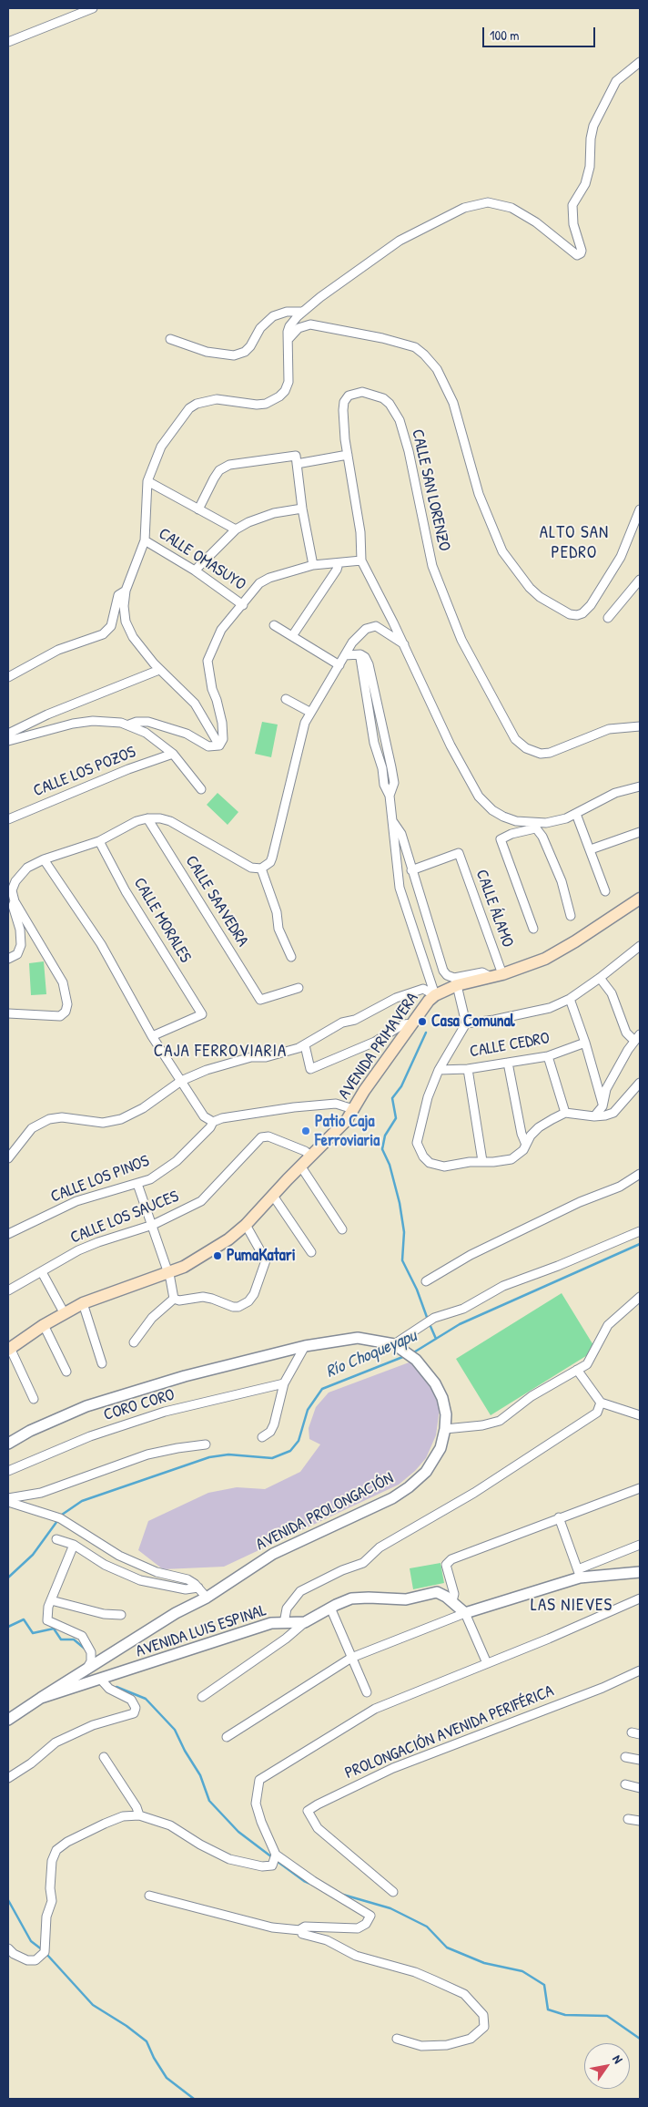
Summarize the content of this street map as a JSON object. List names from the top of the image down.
{
  "streets": {
    "main road": ["AVENIDA PRIMAVERA"],
    "street": [
      "CALLE SAN LORENZO",
      "CALLE OMASUYO",
      "CALLE LOS POZOS",
      "CALLE SAAVEDRA",
      "CALLE ÁLAMO",
      "CALLE MORALES",
      "CALLE CEDRO",
      "CALLE LOS PINOS",
      "CALLE LOS SAUCES",
      "CORO CORO",
      "AVENIDA PROLONGACIÓN",
      "AVENIDA LUIS ESPINAL",
      "PROLONGACIÓN AVENIDA PERIFÉRICA"
    ]
  },
  "crossings": [
    ["CALLE ÁLAMO", "AVENIDA PRIMAVERA"],
    ["AVENIDA PRIMAVERA", "CALLE LOS SAUCES"],
    ["AVENIDA PROLONGACIÓN", "AVENIDA LUIS ESPINAL"]
  ],
  "districts": ["ALTO SAN PEDRO", "CAJA FERROVIARIA", "LAS NIEVES"],
  "water": ["Río Choqueyapu"],
  "places": ["Casa Comunal", "Patio Caja Ferroviaria", "PumaKatari"],
  "scale_bar": "100 m",
  "north": "top right"
}
